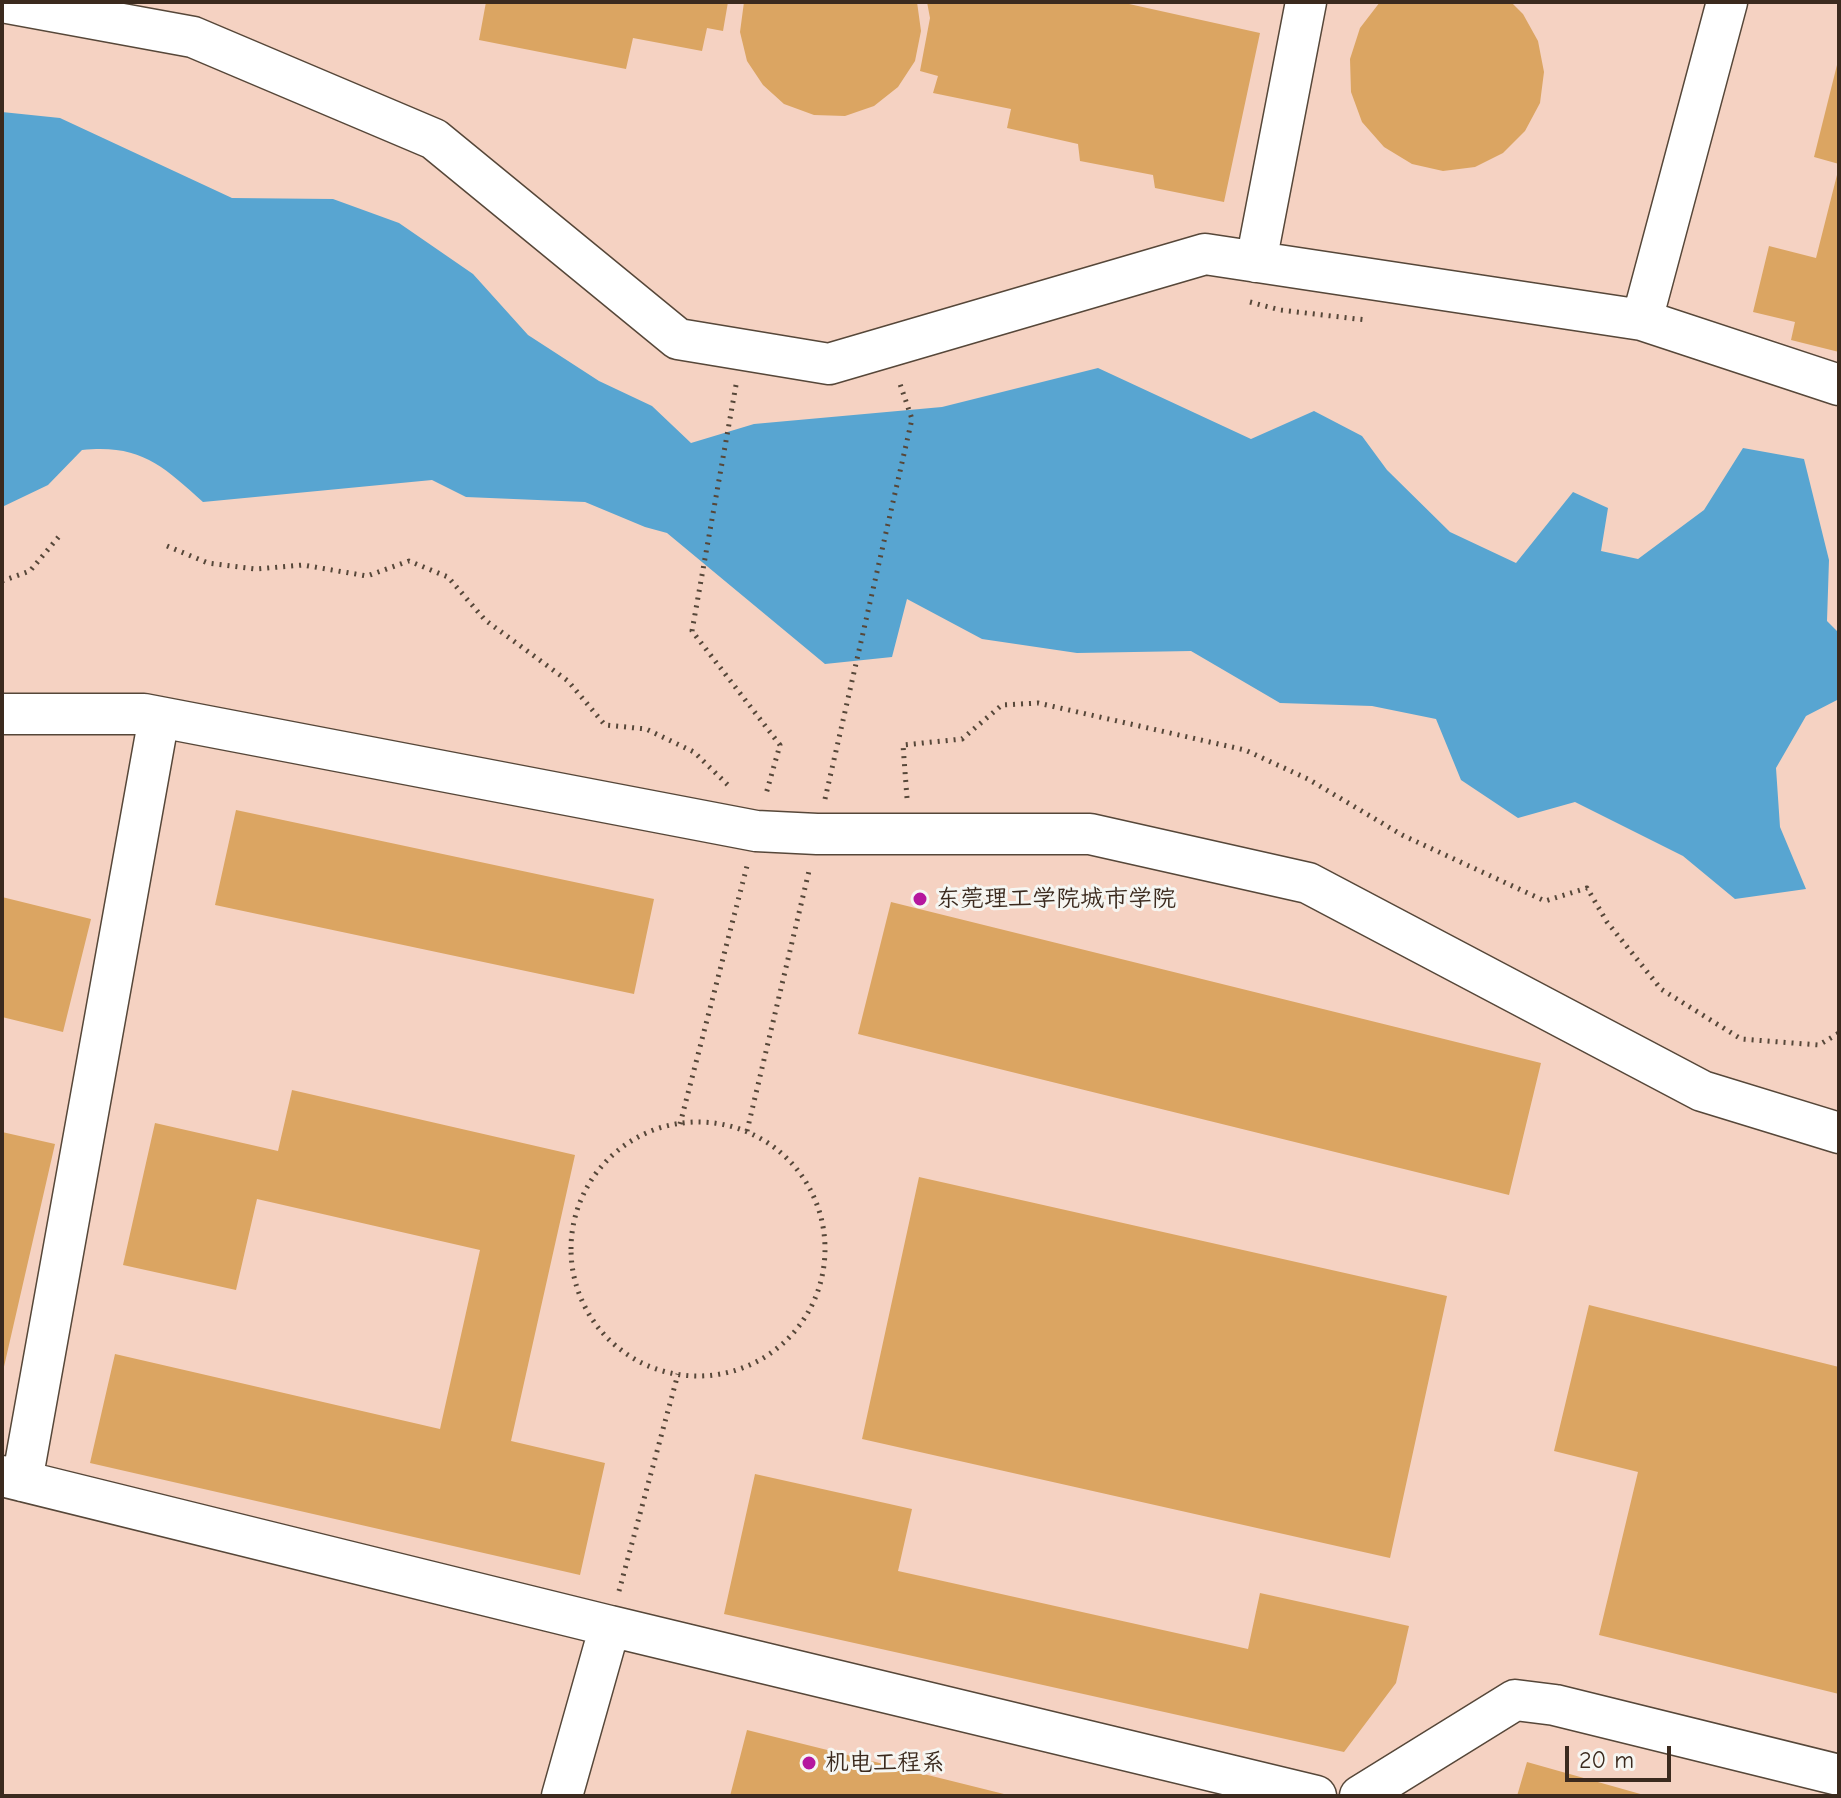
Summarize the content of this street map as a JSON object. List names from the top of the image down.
{
  "places": ["东莞理工学院城市学院", "机电工程系"],
  "scale_bar": "20 m"
}
